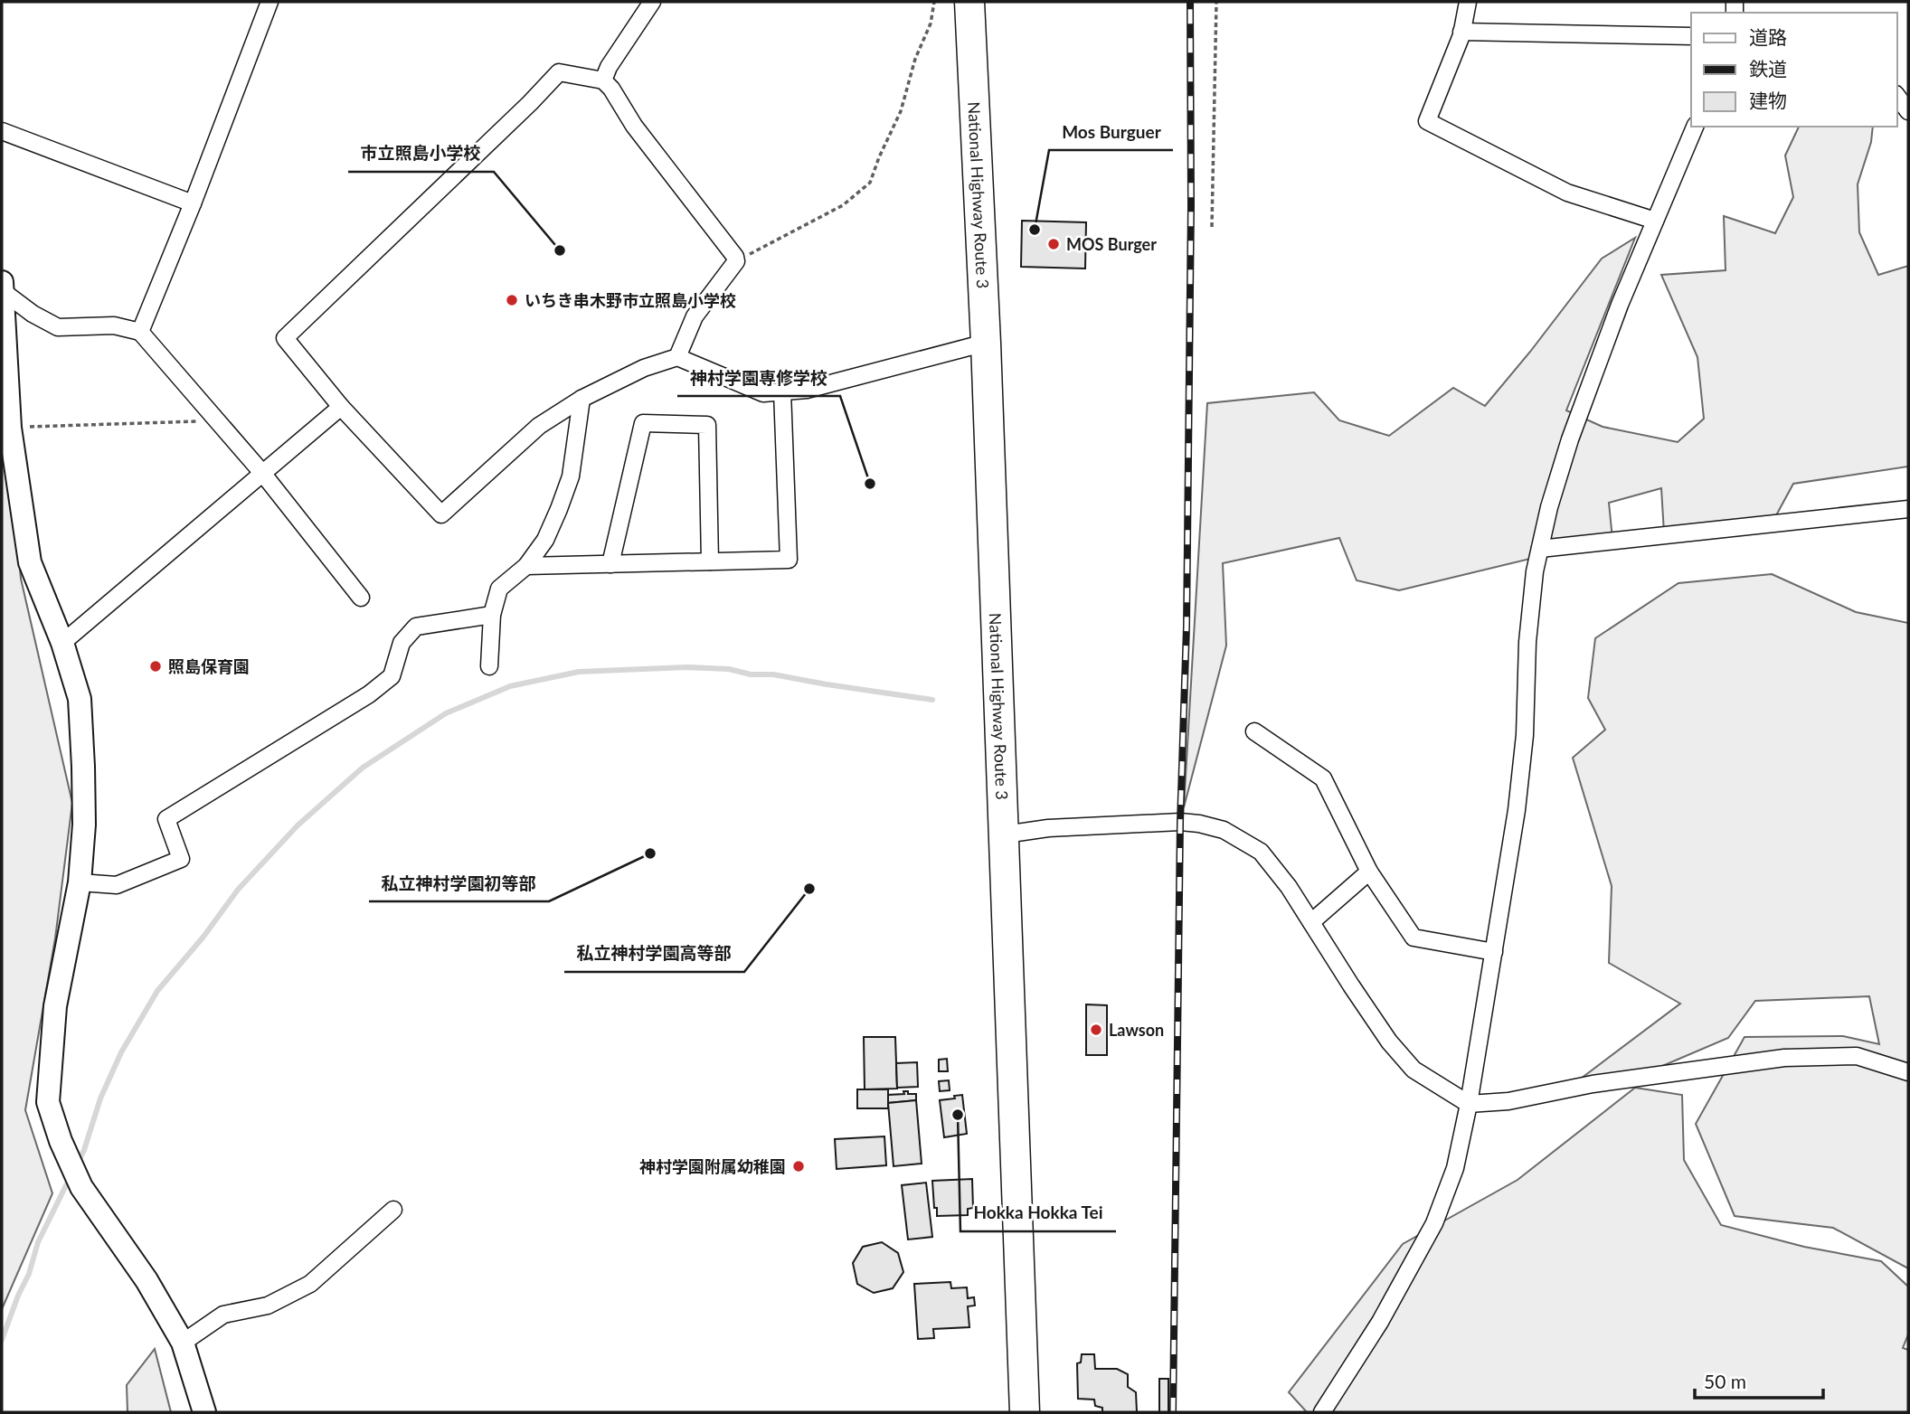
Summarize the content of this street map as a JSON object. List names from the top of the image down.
{
  "streets": {
    "highway": ["National Highway Route 3"]
  },
  "places": [
    "Mos Burguer",
    "MOS Burger",
    "市立照島小学校",
    "いちき串木野市立照島小学校",
    "神村学園専修学校",
    "照島保育園",
    "私立神村学園初等部",
    "私立神村学園高等部",
    "Lawson",
    "Hokka Hokka Tei",
    "神村学園附属幼稚園"
  ],
  "legend": ["道路", "鉄道", "建物"],
  "scale_bar": "50 m"
}
